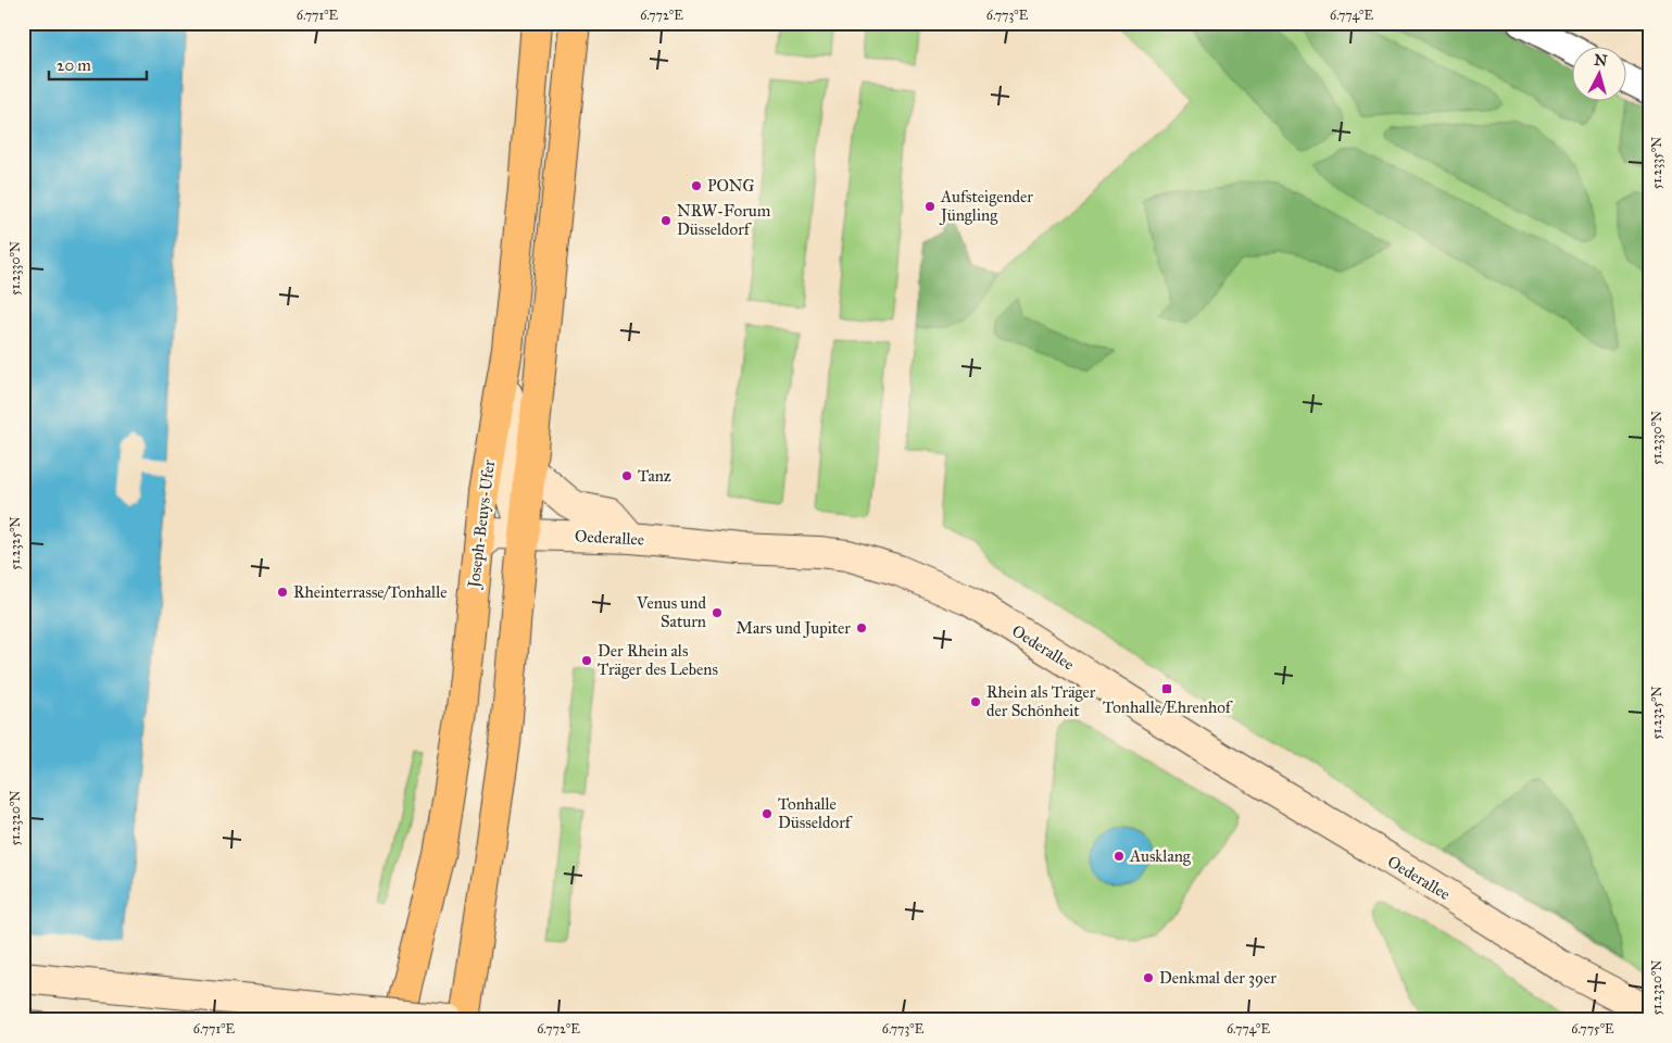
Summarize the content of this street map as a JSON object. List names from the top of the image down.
{
  "streets": {
    "main road": ["Joseph-Beuys-Ufer", "Oederallee"]
  },
  "crossings": [
    ["Joseph-Beuys-Ufer", "Oederallee"]
  ],
  "places": {
    "other": [
      "PONG",
      "Aufsteigender Jüngling",
      "NRW-Forum Düsseldorf",
      "Tanz",
      "Rheinterrasse/Tonhalle",
      "Venus und Saturn",
      "Mars und Jupiter",
      "Der Rhein als Träger des Lebens",
      "Rhein als Träger der Schönheit",
      "Tonhalle Düsseldorf",
      "Ausklang",
      "Denkmal der 39er"
    ],
    "transit": ["Tonhalle/Ehrenhof"]
  },
  "scale_bar": "20 m",
  "north": "top",
  "coordinates": [
    "6.771°E",
    "6.772°E",
    "6.773°E",
    "6.774°E",
    "51.2335°N",
    "51.2330°N",
    "51.2325°N",
    "51.2320°N",
    "6.775°E"
  ]
}
